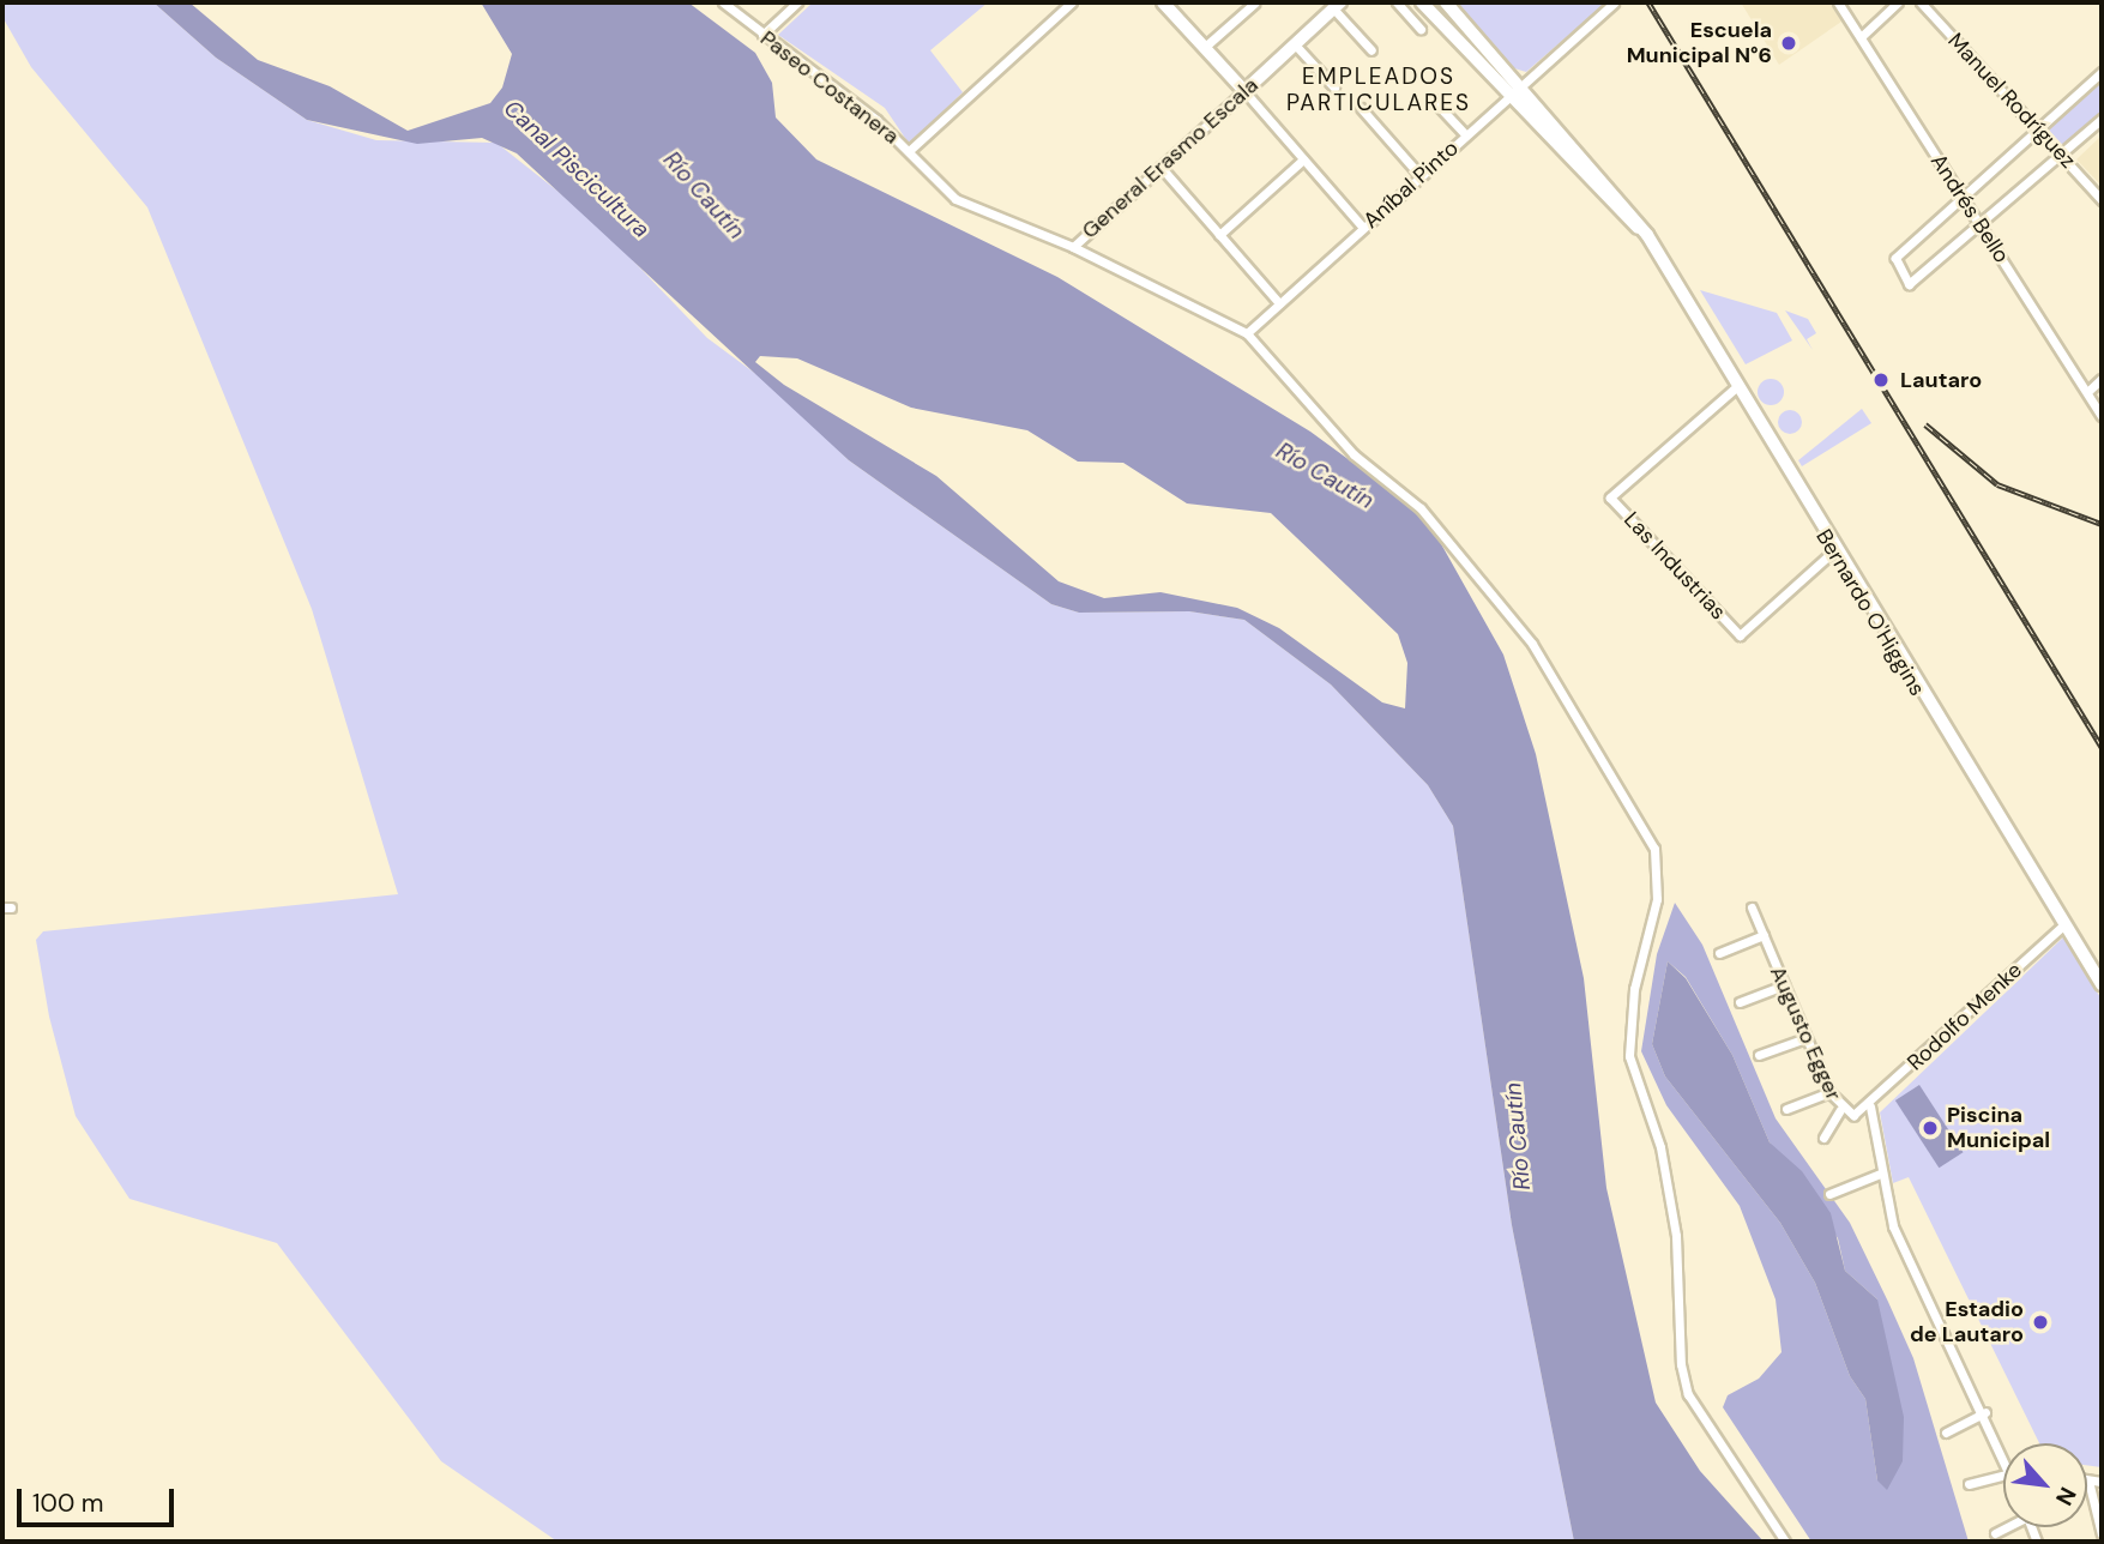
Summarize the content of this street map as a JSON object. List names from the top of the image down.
{
  "streets": {
    "main road": ["Bernardo O'Higgins"],
    "street": [
      "Paseo Costanera",
      "Manuel Rodríguez",
      "General Erasmo Escala",
      "Aníbal Pinto",
      "Andrés Bello",
      "Las Industrias",
      "Rodolfo Menke",
      "Augusto Egger"
    ]
  },
  "crossings": [
    ["Paseo Costanera", "General Erasmo Escala"],
    ["Paseo Costanera", "Aníbal Pinto"],
    ["Aníbal Pinto", "Bernardo O'Higgins"],
    ["Las Industrias", "Bernardo O'Higgins"],
    ["Bernardo O'Higgins", "Rodolfo Menke"],
    ["Rodolfo Menke", "Augusto Egger"]
  ],
  "districts": ["EMPLEADOS PARTICULARES"],
  "water": ["Canal Piscicultura", "Río Cautín"],
  "places": [
    "Escuela Municipal N°6",
    "Lautaro",
    "Piscina Municipal",
    "Estadio de Lautaro"
  ],
  "scale_bar": "100 m",
  "north": "bottom right"
}
